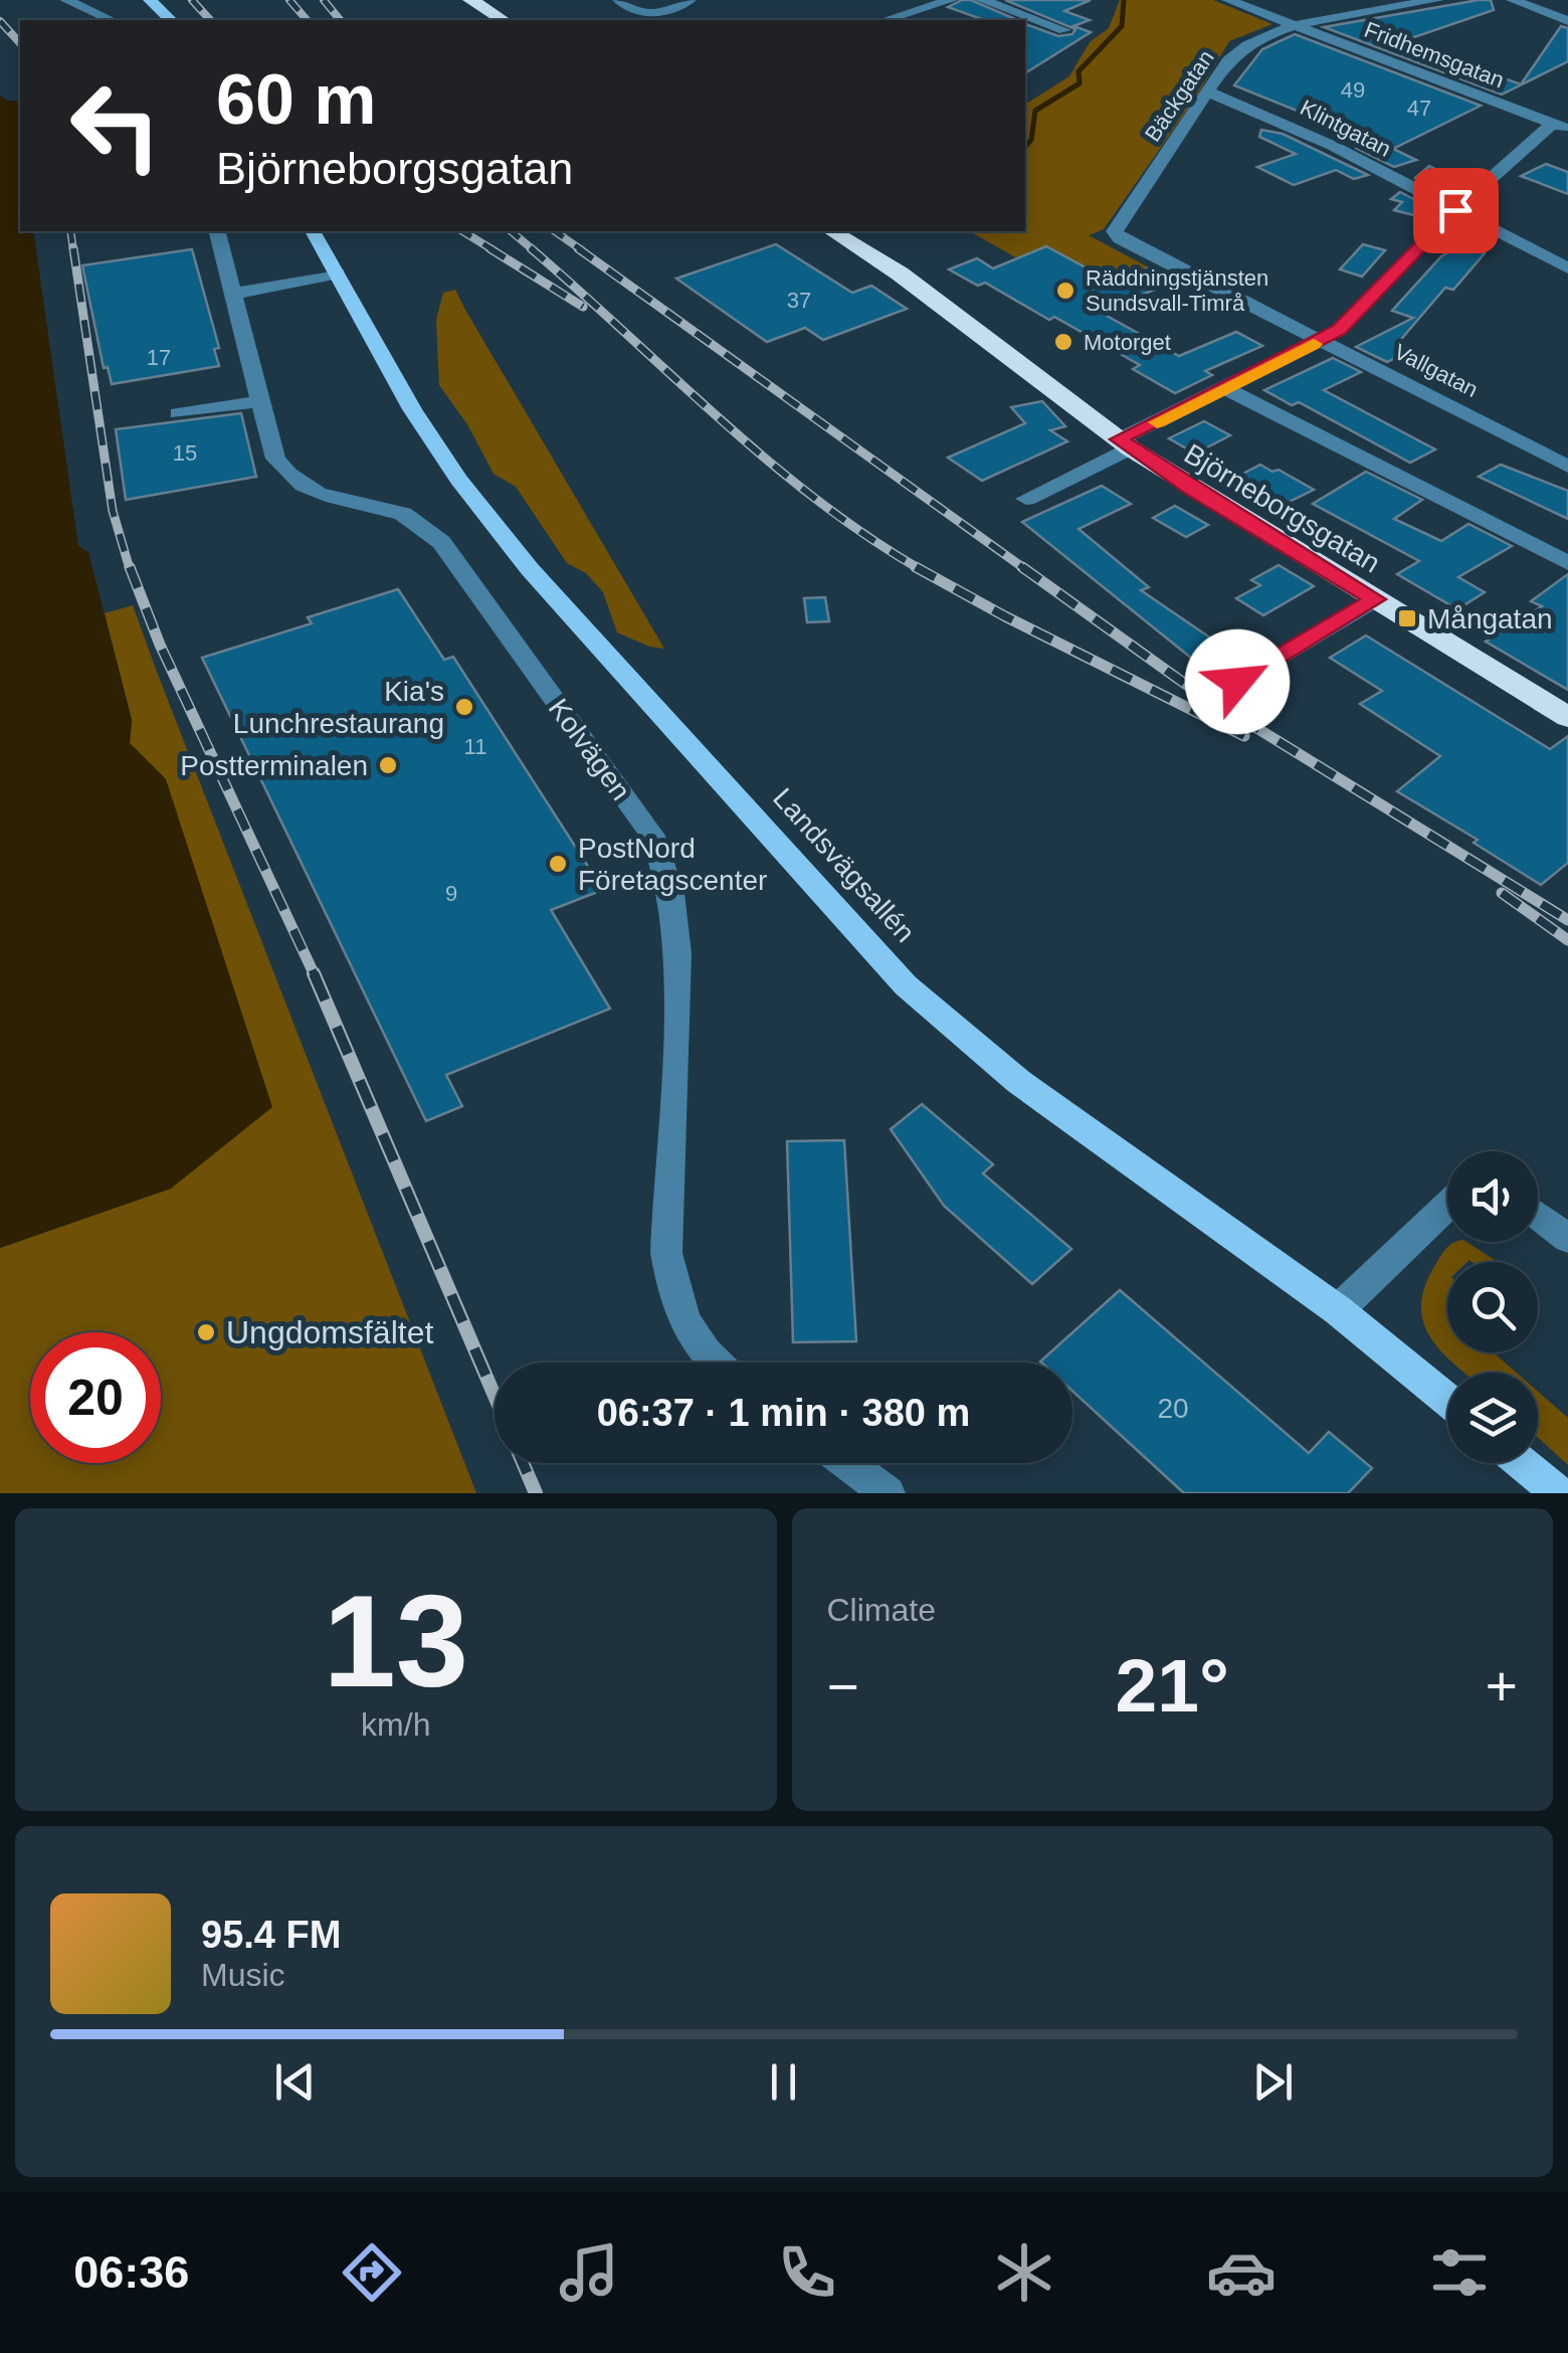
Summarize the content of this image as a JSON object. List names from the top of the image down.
{
  "streets": {
    "highway": ["Björneborgsgatan"],
    "main road": ["Landsvägsallén"],
    "street": [
      "Fridhemsgatan",
      "Bäckgatan",
      "Klintgatan",
      "Vallgatan",
      "Kolvägen"
    ]
  },
  "crossings": [
    ["Fridhemsgatan", "Bäckgatan"],
    ["Bäckgatan", "Klintgatan"],
    ["Bäckgatan", "Vallgatan"]
  ],
  "places": {
    "other": [
      "Räddningstjänsten Sundsvall-Timrå",
      "Motorget",
      "Kia's Lunchrestaurang",
      "Postterminalen",
      "PostNord Företagscenter",
      "Ungdomsfältet"
    ],
    "transit": ["Mångatan"]
  },
  "house_numbers": [
    "49",
    "47",
    "37",
    "17",
    "15",
    "11",
    "9",
    "20"
  ],
  "page": {
    "turn": ["60 m", "Björneborgsgatan"],
    "limit": "20",
    "trip": "06:37 · 1 min · 380 m",
    "tile": [
      ["13", "km/h"],
      "Climate"
    ],
    "heat": ["−", "21°", "+"],
    "song": ["95.4 FM", "Music"],
    "tabs": "06:36"
  }
}
